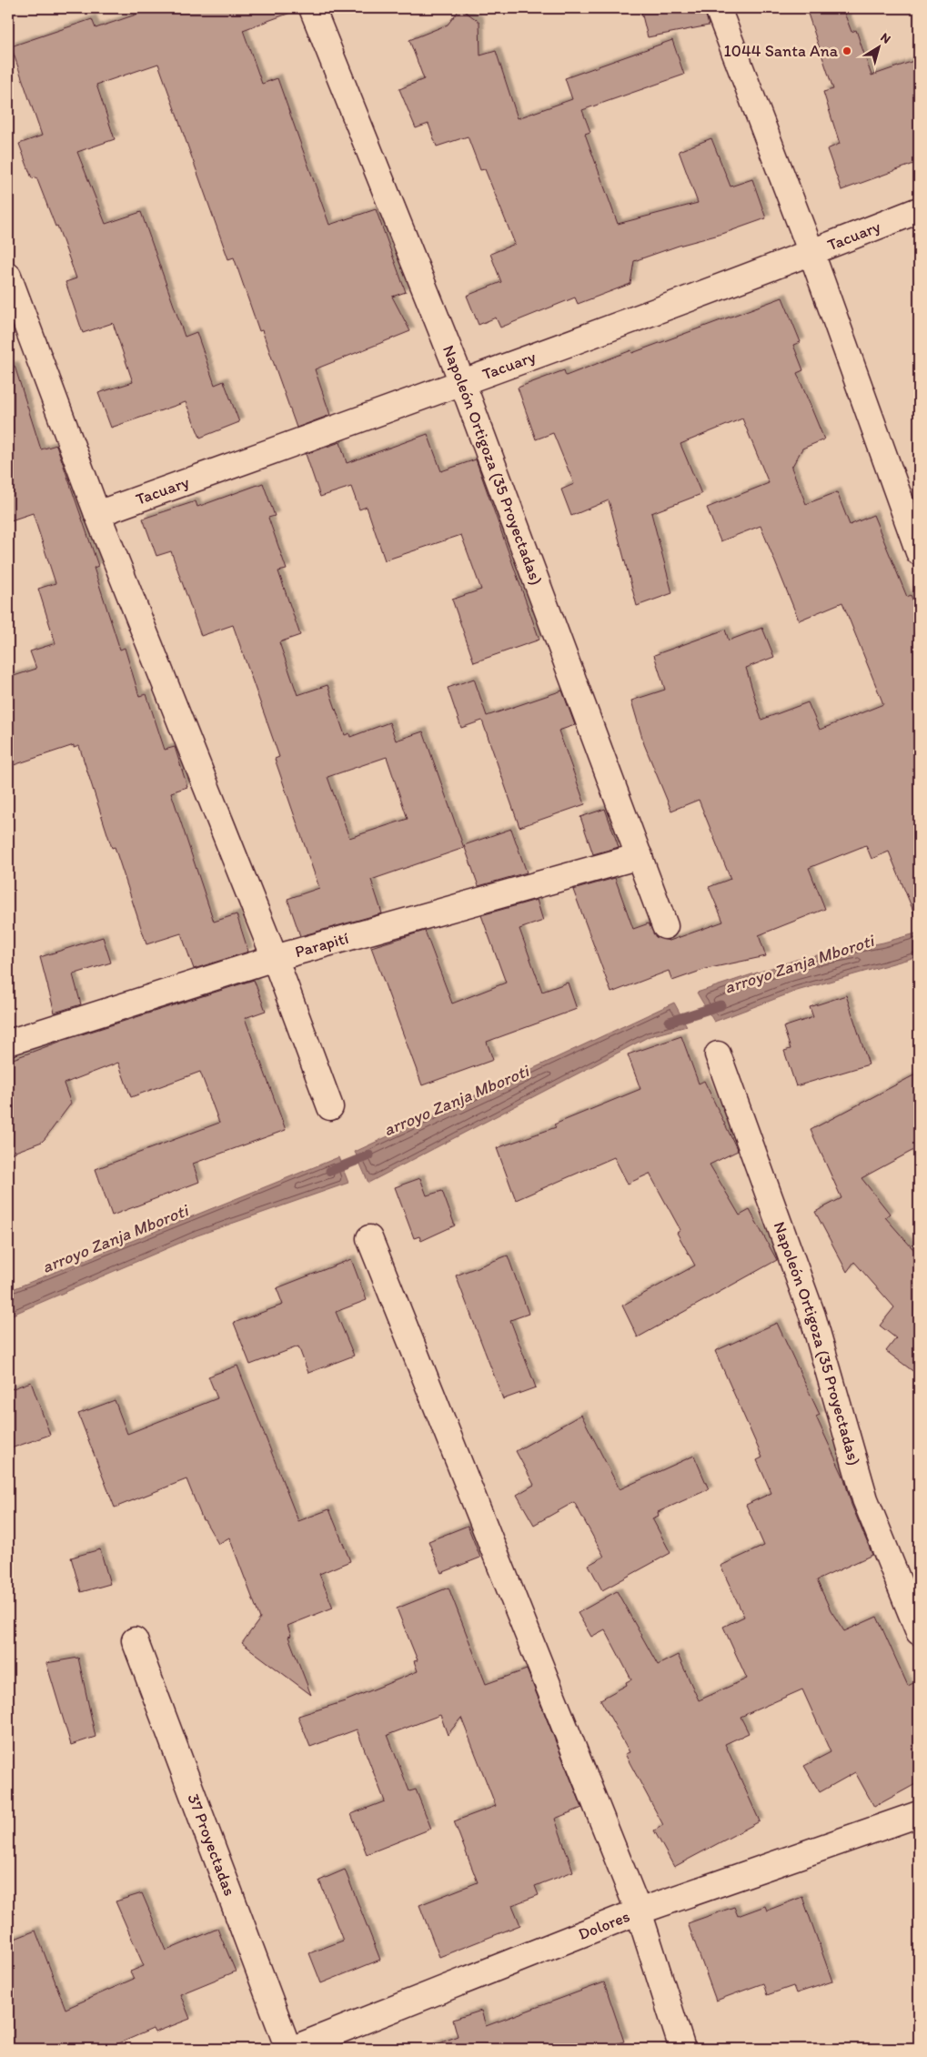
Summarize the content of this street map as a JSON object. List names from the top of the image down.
{
  "streets": {
    "street": [
      "Tacuary",
      "Napoleón Ortigoza (35 Proyectadas)",
      "Parapití",
      "37 Proyectadas",
      "Dolores"
    ]
  },
  "crossings": [
    ["Tacuary", "Napoleón Ortigoza (35 Proyectadas)"],
    ["Napoleón Ortigoza (35 Proyectadas)", "Parapití"]
  ],
  "water": ["arroyo Zanja Mboroti"],
  "places": ["1044 Santa Ana"],
  "north": "top right"
}
